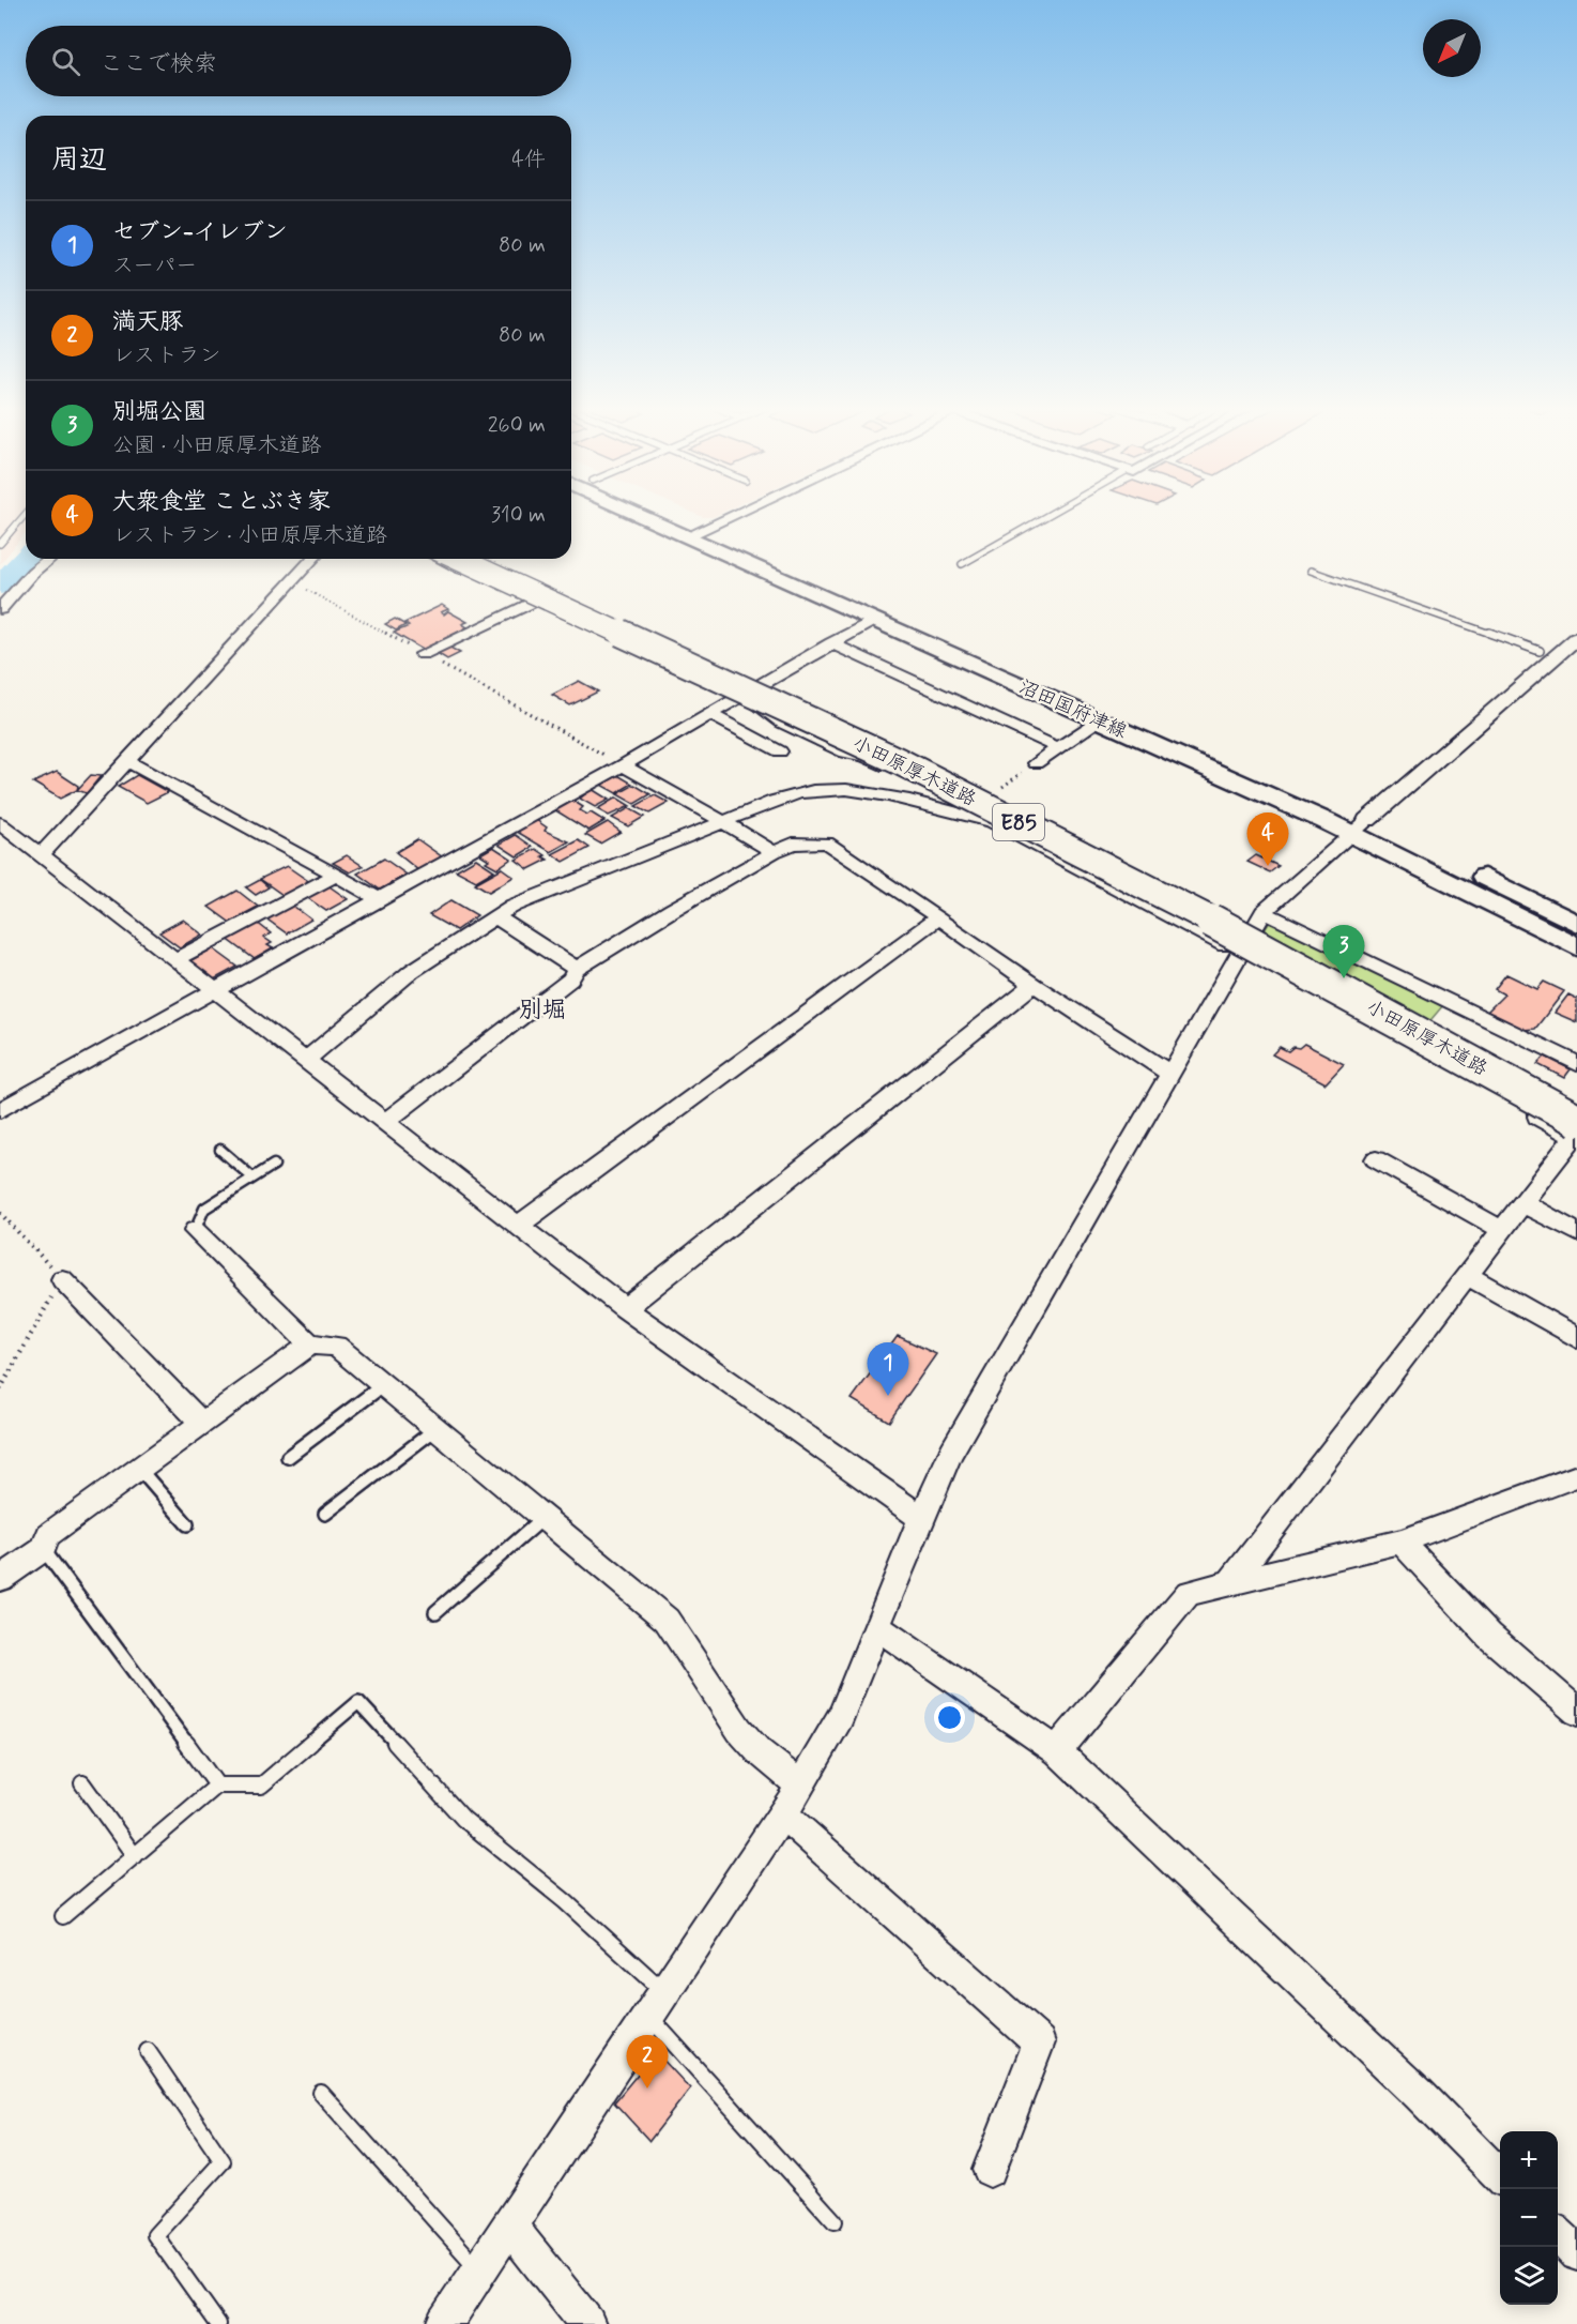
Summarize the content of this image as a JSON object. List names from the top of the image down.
{
  "streets": {
    "highway": ["小田原厚木道路", "E85"],
    "main road": ["沼田国府津線"]
  },
  "districts": ["別堀"],
  "north": "bottom left",
  "page": {
    "search": "ここで検索",
    "heading": ["周辺", "4件"],
    "list": [
      {
        "mark": "1",
        "name": "セブン-イレブン",
        "note": "スーパー",
        "value": "80 m"
      },
      {
        "mark": "2",
        "name": "満天豚",
        "note": "レストラン",
        "value": "80 m"
      },
      {
        "mark": "3",
        "name": "別堀公園",
        "note": "公園 · 小田原厚木道路",
        "value": "260 m"
      },
      {
        "mark": "4",
        "name": "大衆食堂 ことぶき家",
        "note": "レストラン · 小田原厚木道路",
        "value": "310 m"
      }
    ],
    "pins": [
      "4",
      "3",
      "1",
      "2"
    ],
    "map_buttons": ["+", "−"]
  }
}
